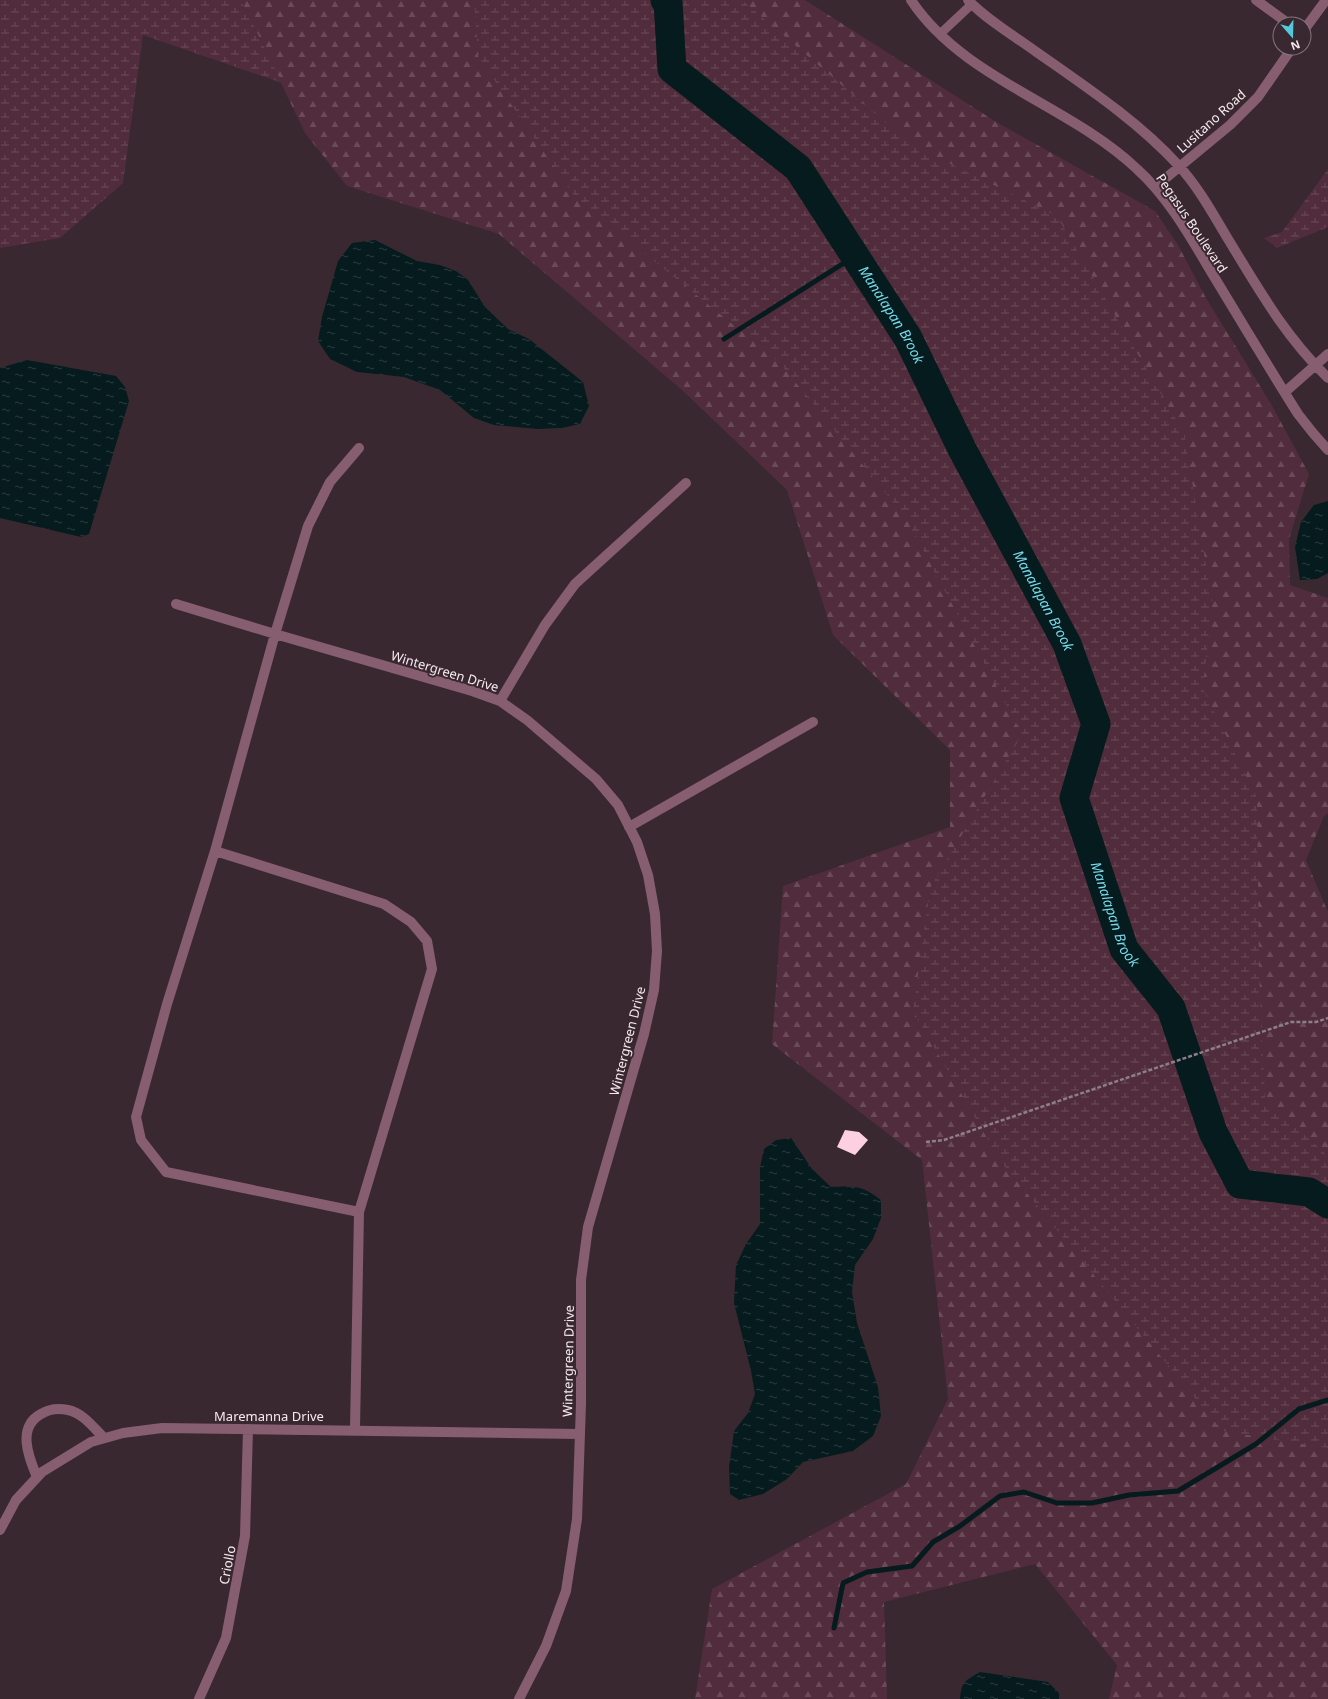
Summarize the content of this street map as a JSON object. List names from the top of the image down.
{
  "streets": {
    "street": [
      "Lusitano Road",
      "Pegasus Boulevard",
      "Wintergreen Drive",
      "Maremanna Drive",
      "Criollo"
    ]
  },
  "crossings": [
    ["Lusitano Road", "Pegasus Boulevard"],
    ["Wintergreen Drive", "Maremanna Drive"],
    ["Maremanna Drive", "Criollo"]
  ],
  "water": ["Manalapan Brook"],
  "north": "bottom"
}
